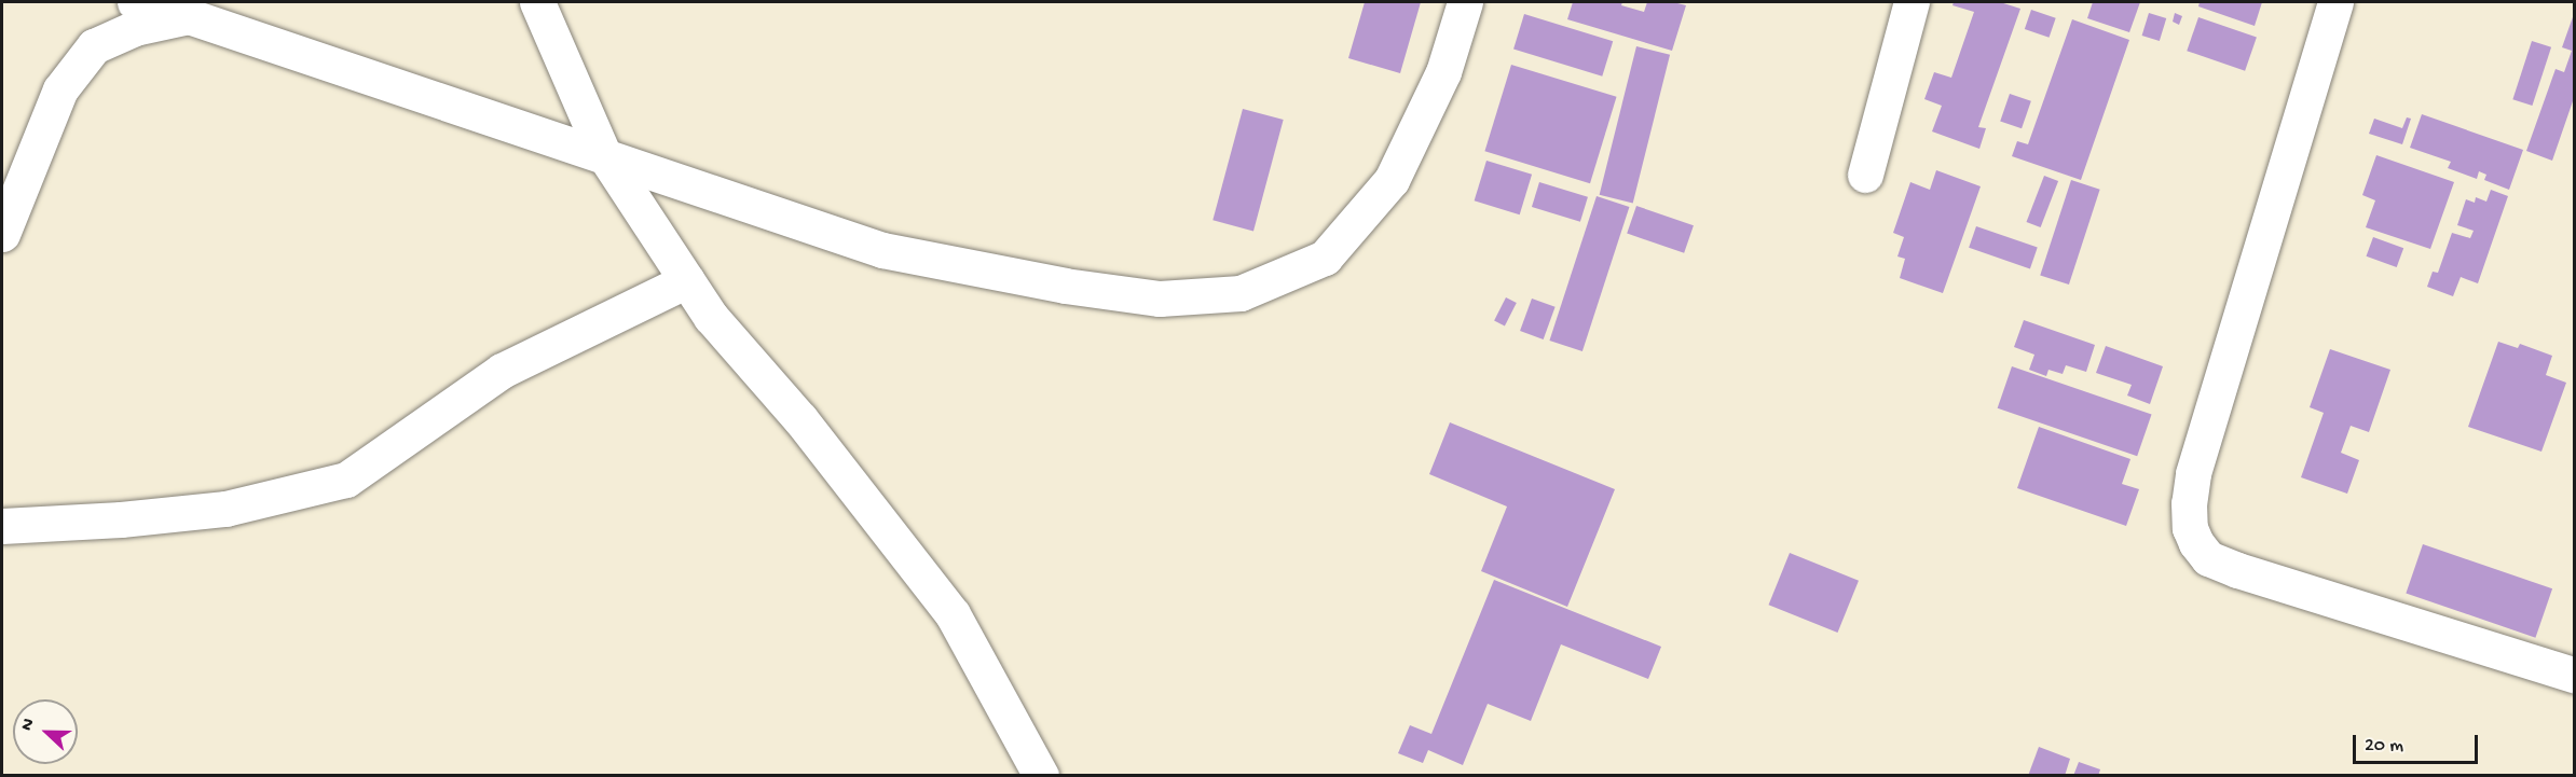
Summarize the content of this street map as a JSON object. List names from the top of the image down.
{
  "scale_bar": "20 m",
  "north": "left"
}
